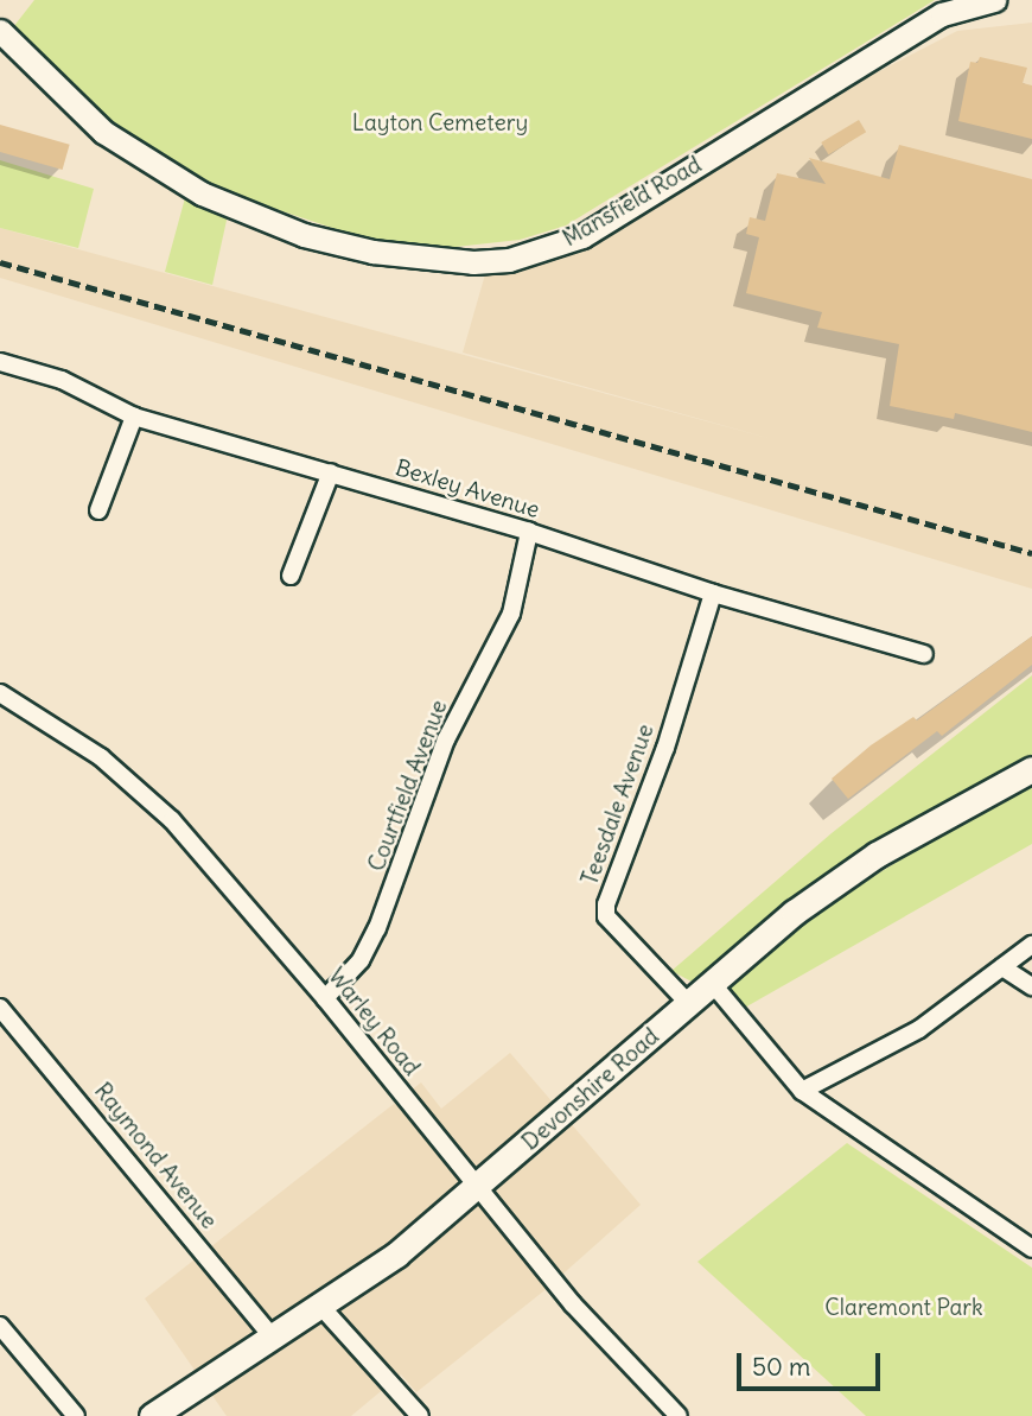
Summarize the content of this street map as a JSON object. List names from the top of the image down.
{
  "streets": {
    "main road": ["Devonshire Road"],
    "street": [
      "Mansfield Road",
      "Bexley Avenue",
      "Courtfield Avenue",
      "Teesdale Avenue",
      "Warley Road",
      "Raymond Avenue"
    ]
  },
  "crossings": [
    ["Bexley Avenue", "Courtfield Avenue"],
    ["Bexley Avenue", "Teesdale Avenue"],
    ["Courtfield Avenue", "Warley Road"],
    ["Teesdale Avenue", "Devonshire Road"],
    ["Warley Road", "Devonshire Road"],
    ["Devonshire Road", "Raymond Avenue"]
  ],
  "parks": ["Layton Cemetery", "Claremont Park"],
  "scale_bar": "50 m"
}
